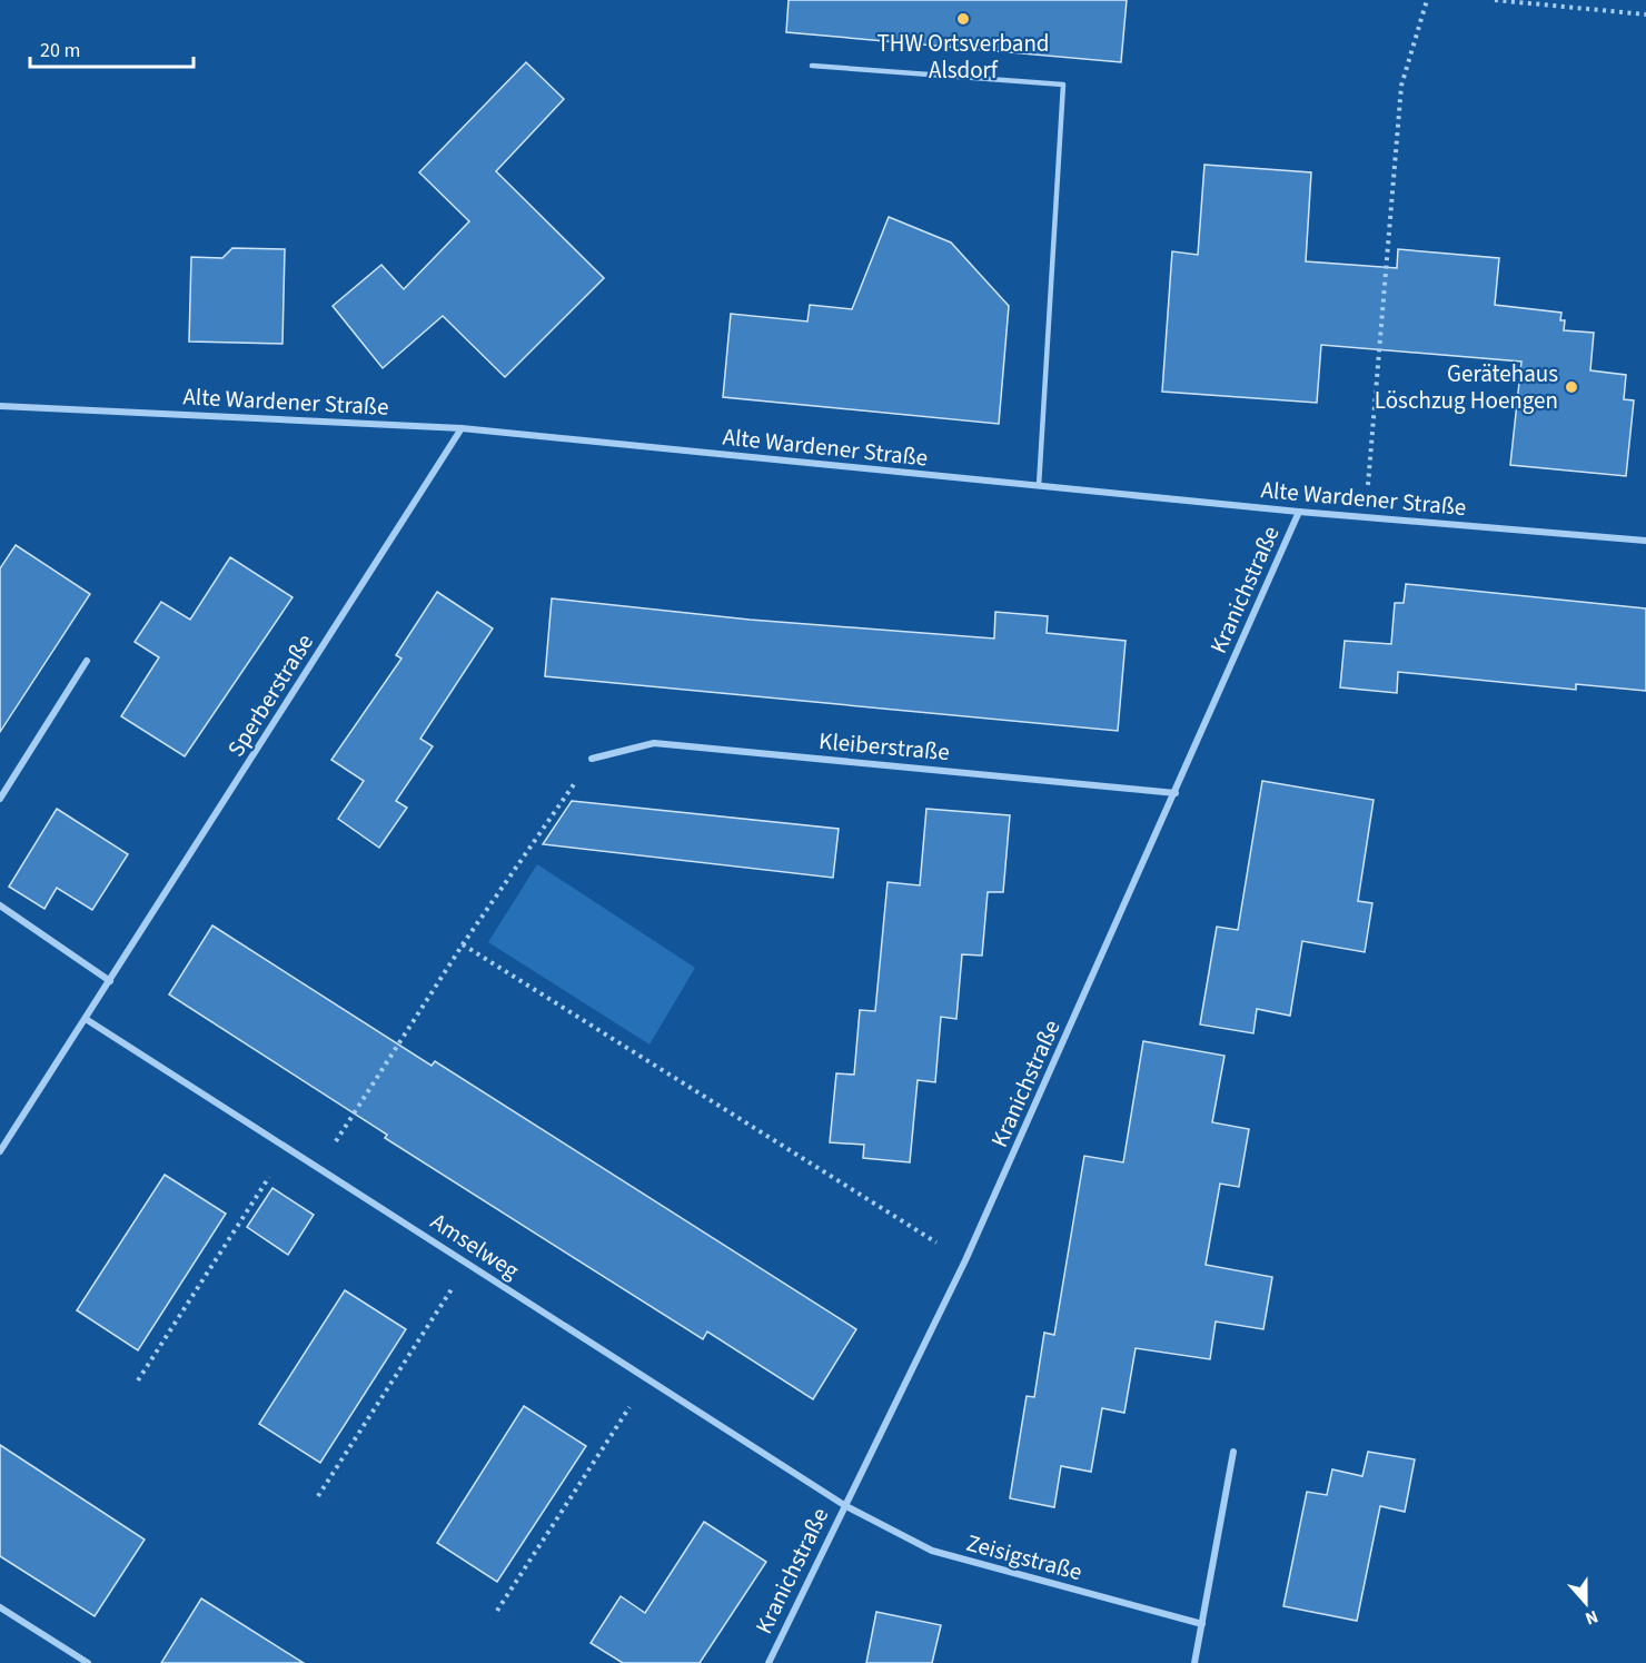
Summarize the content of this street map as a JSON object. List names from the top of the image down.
{
  "streets": {
    "street": [
      "Alte Wardener Straße",
      "Kranichstraße",
      "Sperberstraße",
      "Kleiberstraße",
      "Amselweg",
      "Zeisigstraße"
    ]
  },
  "crossings": [
    ["Alte Wardener Straße", "Kranichstraße"],
    ["Alte Wardener Straße", "Sperberstraße"],
    ["Kranichstraße", "Kleiberstraße"],
    ["Kranichstraße", "Amselweg"],
    ["Kranichstraße", "Zeisigstraße"],
    ["Sperberstraße", "Amselweg"],
    ["Amselweg", "Zeisigstraße"]
  ],
  "places": ["THW Ortsverband Alsdorf", "Gerätehaus Löschzug Hoengen"],
  "scale_bar": "20 m",
  "north": "bottom"
}
